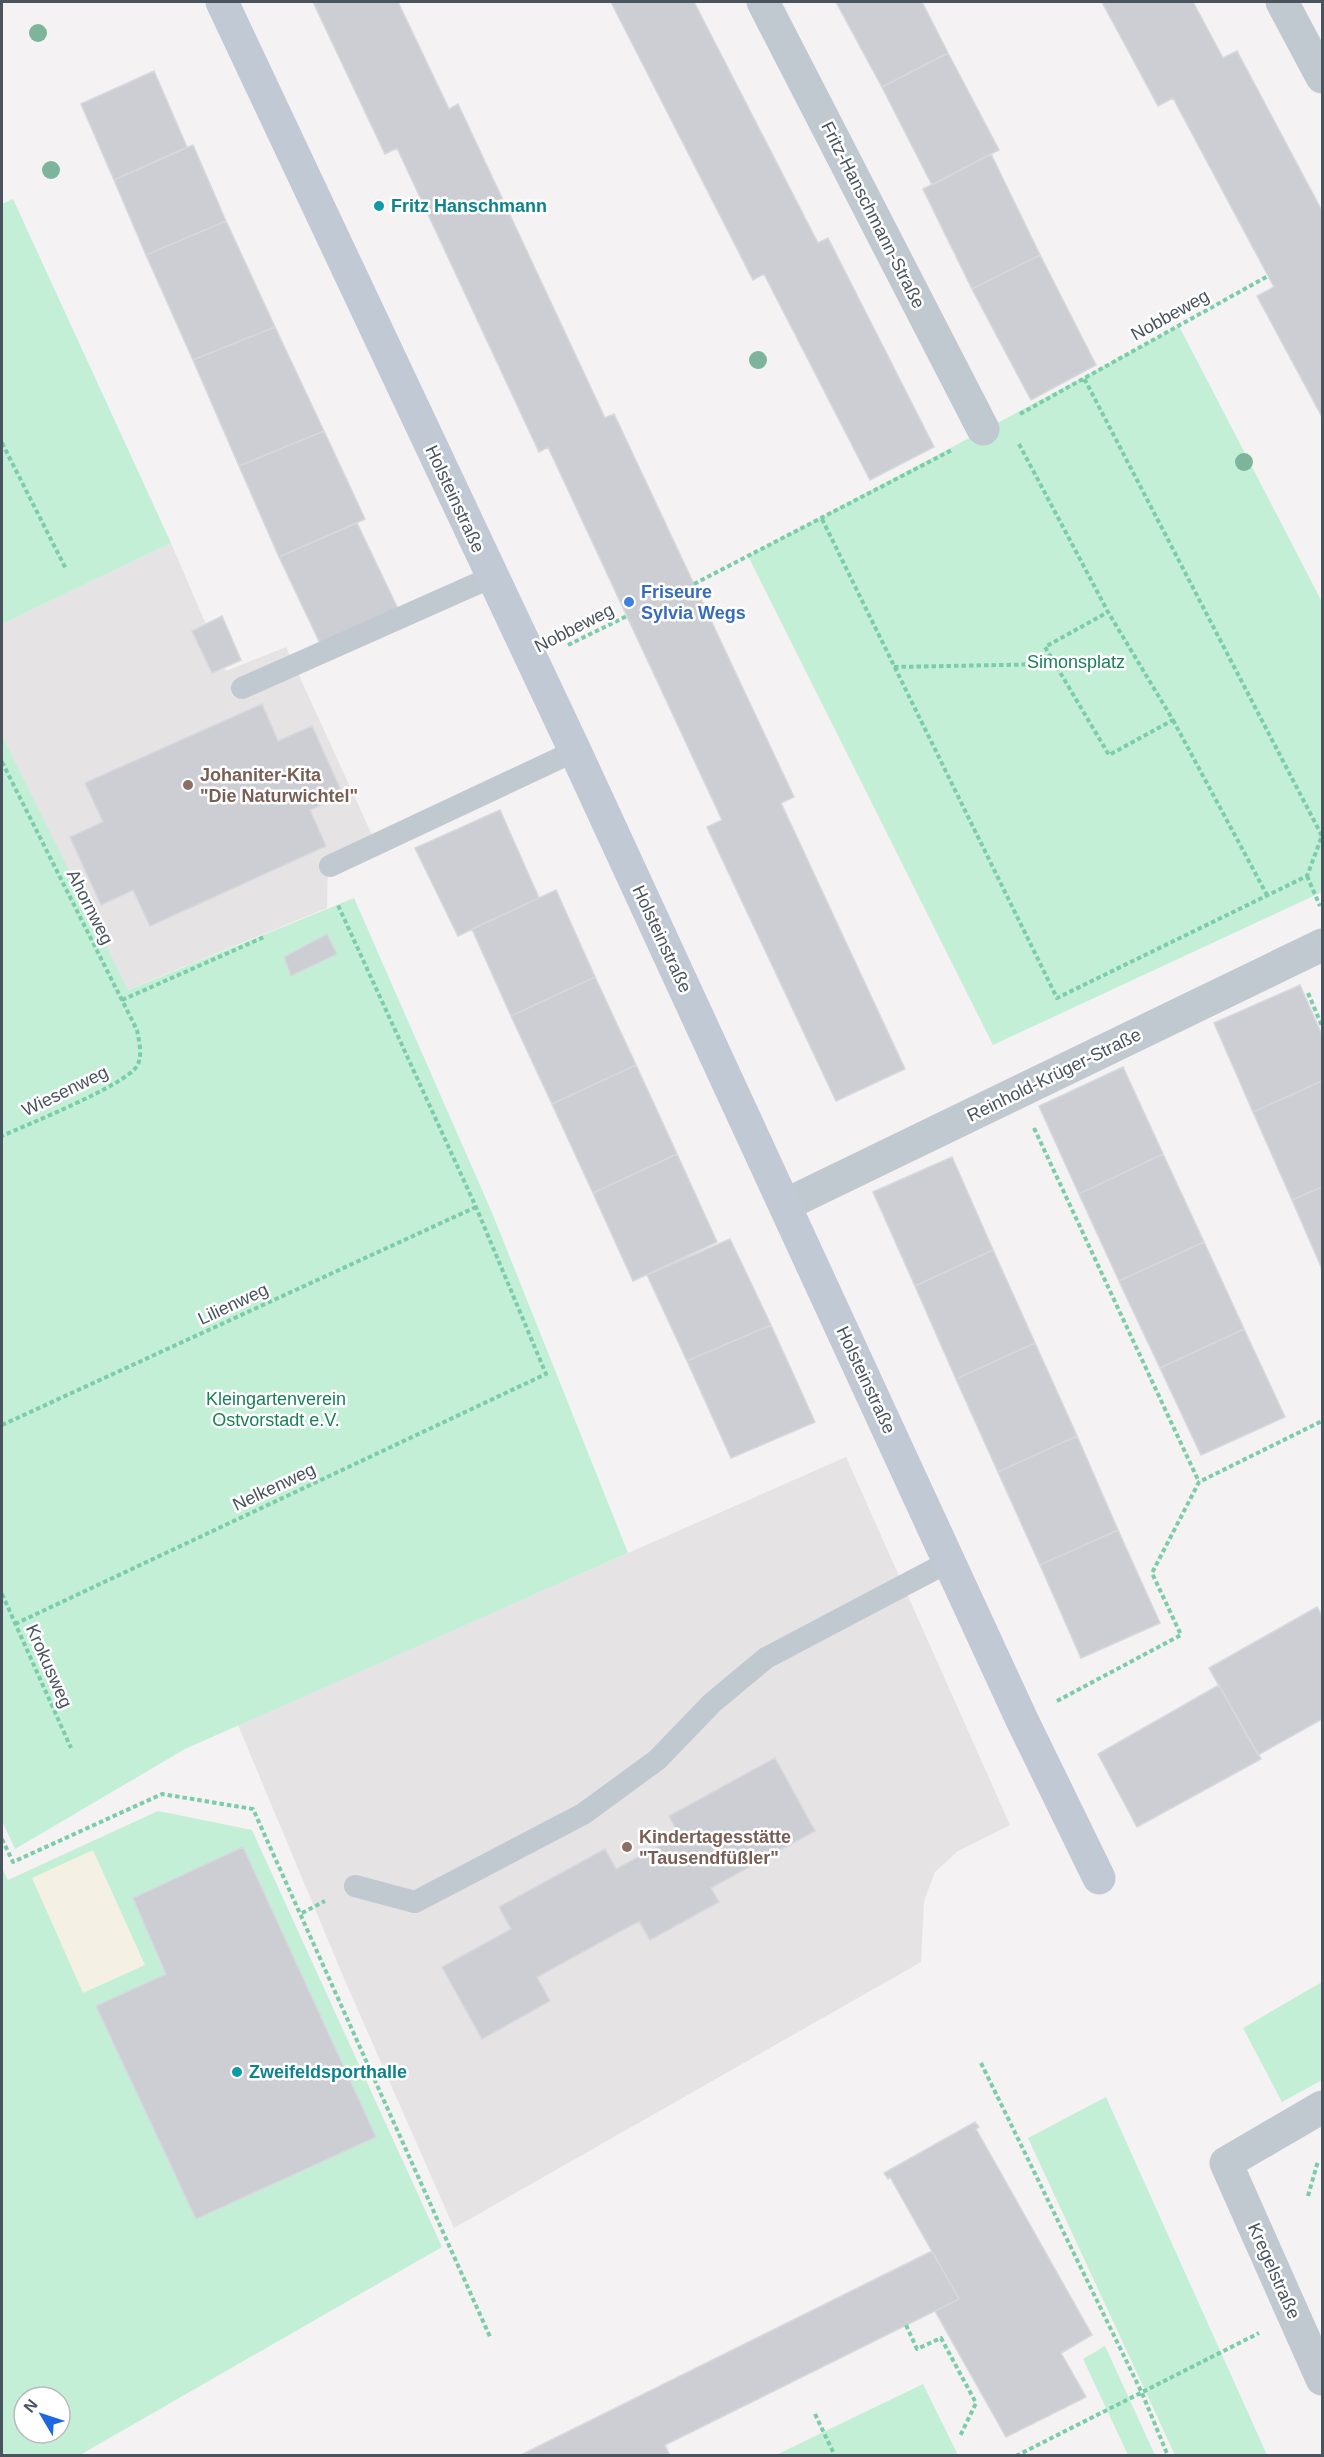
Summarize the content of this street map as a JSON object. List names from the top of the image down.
{
  "streets": {
    "street": [
      "Fritz-Hanschmann-Straße",
      "Holsteinstraße",
      "Reinhold-Krüger-Straße",
      "Kregelstraße"
    ],
    "path": [
      "Nobbeweg",
      "Ahornweg",
      "Wiesenweg",
      "Lilienweg",
      "Nelkenweg",
      "Krokusweg"
    ]
  },
  "crossings": [
    ["Nobbeweg", "Holsteinstraße"],
    ["Holsteinstraße", "Reinhold-Krüger-Straße"],
    ["Ahornweg", "Wiesenweg"],
    ["Lilienweg", "Nelkenweg"],
    ["Nelkenweg", "Krokusweg"]
  ],
  "parks": ["Simonsplatz", "Kleingartenverein Ostvorstadt e.V."],
  "places": [
    "Fritz Hanschmann",
    "Friseure Sylvia Wegs",
    "Johaniter-Kita \"Die Naturwichtel\"",
    "Kindertagesstätte \"Tausendfüßler\"",
    "Zweifeldsporthalle"
  ],
  "north": "top left"
}
